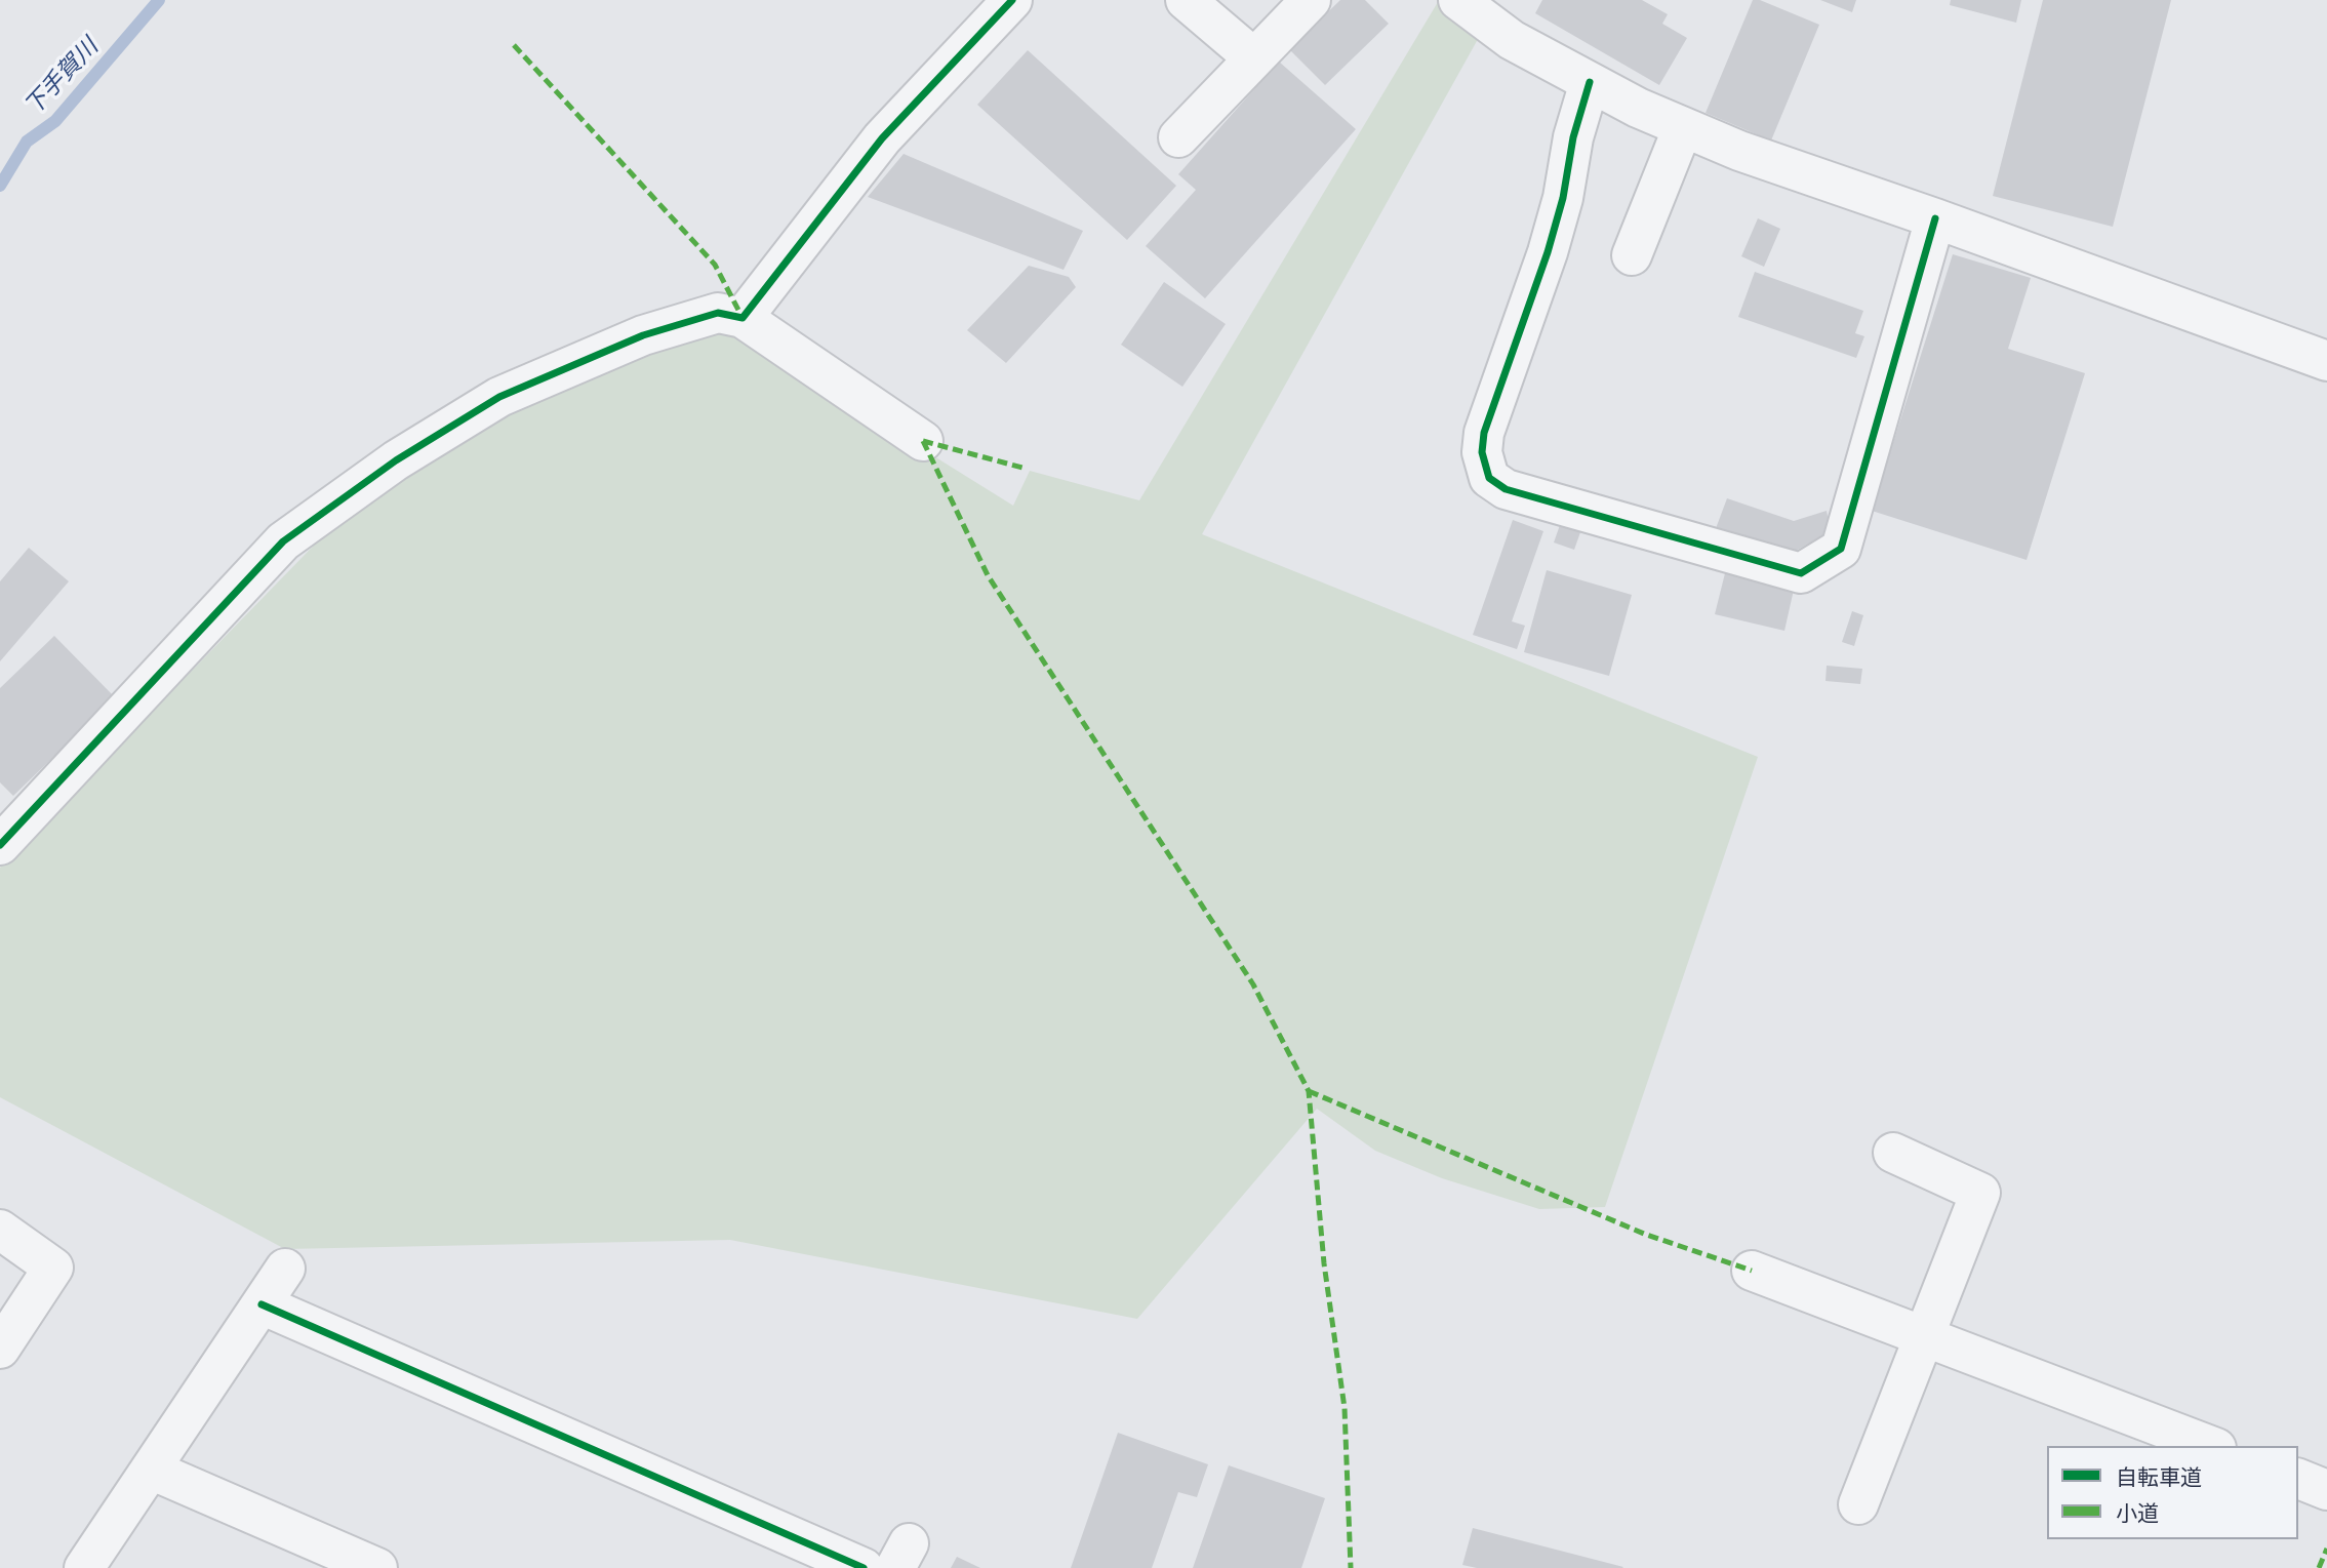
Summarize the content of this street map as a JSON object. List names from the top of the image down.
{
  "water": ["下手賀川"],
  "legend": ["自転車道", "小道"]
}
